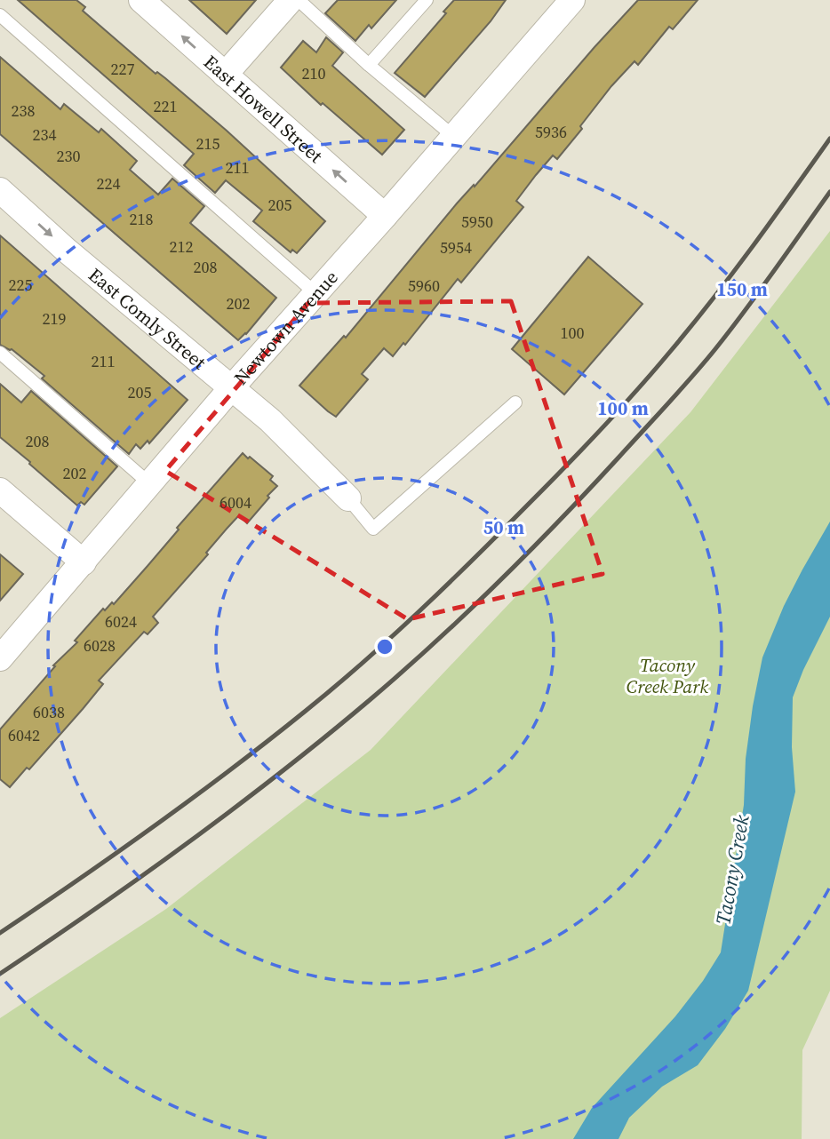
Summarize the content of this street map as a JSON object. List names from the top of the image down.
{
  "streets": {
    "street": ["East Howell Street", "East Comly Street", "Newtown Avenue"]
  },
  "crossings": [
    ["East Howell Street", "Newtown Avenue"],
    ["East Comly Street", "Newtown Avenue"]
  ],
  "one_way": ["East Howell Street", "East Comly Street"],
  "water": ["Tacony Creek"],
  "parks": ["Tacony Creek Park"],
  "house_numbers": [
    "227",
    "210",
    "221",
    "238",
    "5936",
    "234",
    "215",
    "230",
    "211",
    "224",
    "205",
    "218",
    "5950",
    "212",
    "5954",
    "208",
    "225",
    "5960",
    "202",
    "219",
    "100",
    "211",
    "205",
    "208",
    "202",
    "6004",
    "6024",
    "6028",
    "6038",
    "6042"
  ],
  "rings": ["150 m", "100 m", "50 m"]
}
